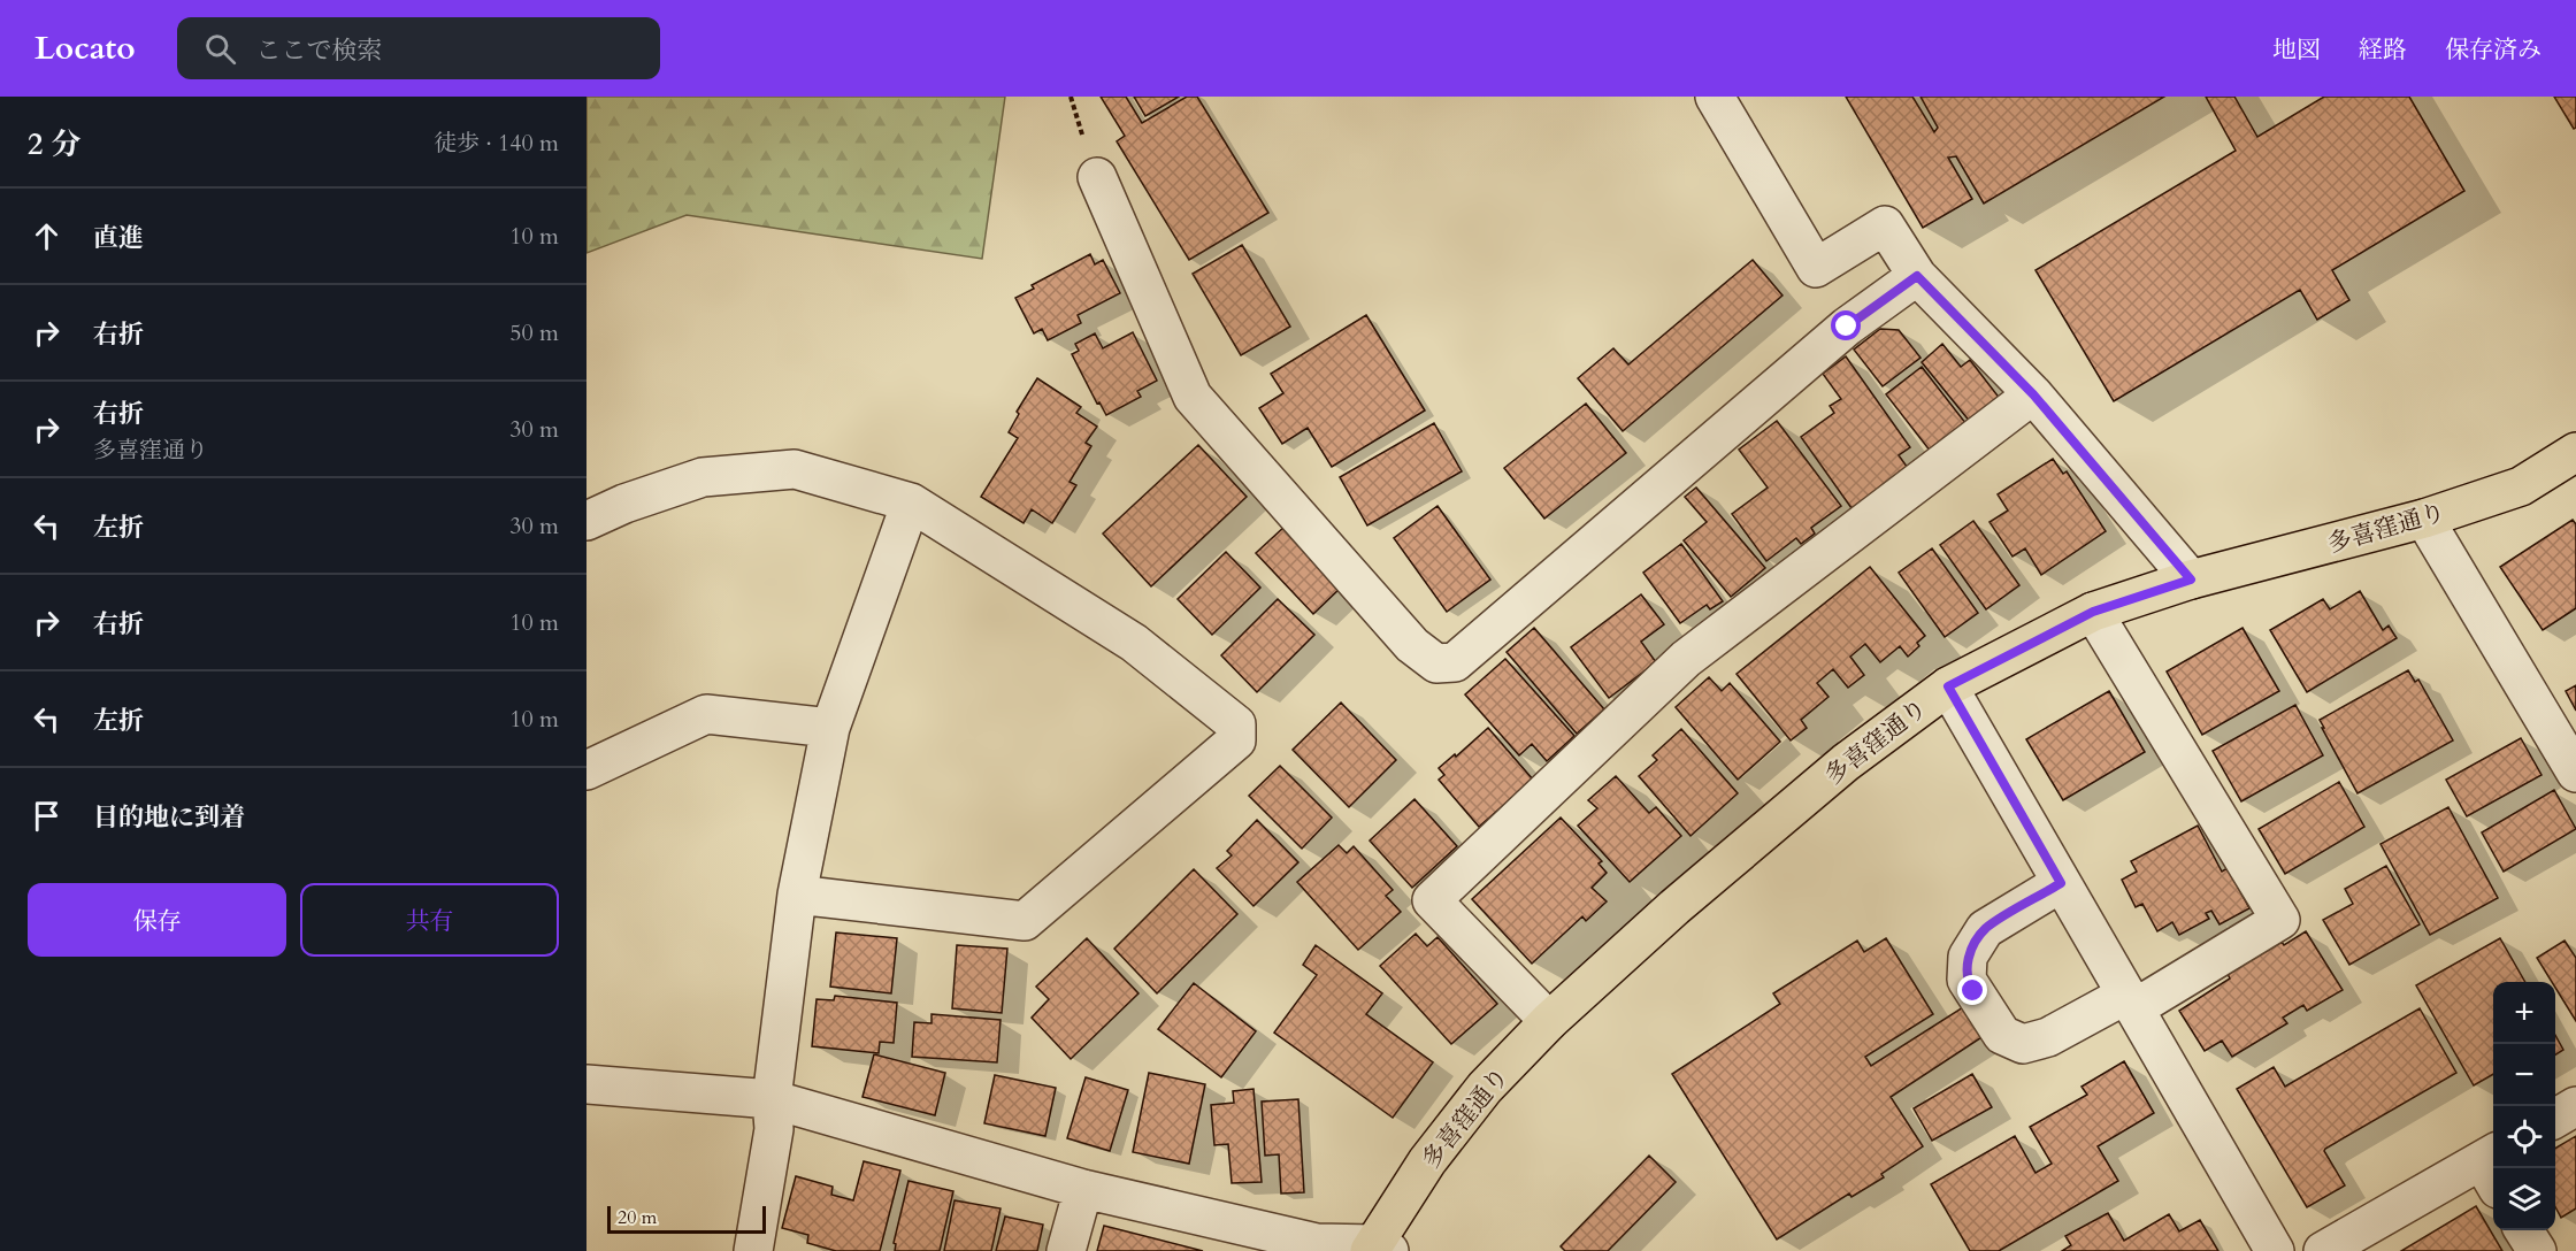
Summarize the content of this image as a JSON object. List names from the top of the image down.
{
  "streets": {
    "main road": ["多喜窪通り"]
  },
  "scale_bar": "20 m",
  "page": {
    "header": "Locato",
    "search": "ここで検索",
    "nav": ["地図", "経路", "保存済み"],
    "heading": ["2 分", "徒歩 · 140 m"],
    "list": [
      ["直進", "10 m"],
      ["右折", "50 m"],
      ["右折", "多喜窪通り", "30 m"],
      ["左折", "30 m"],
      ["右折", "10 m"],
      ["左折", "10 m"],
      "目的地に到着"
    ],
    "buttons": ["保存", "共有"],
    "map_buttons": ["+", "−"],
    "scale": "20 m"
  }
}
